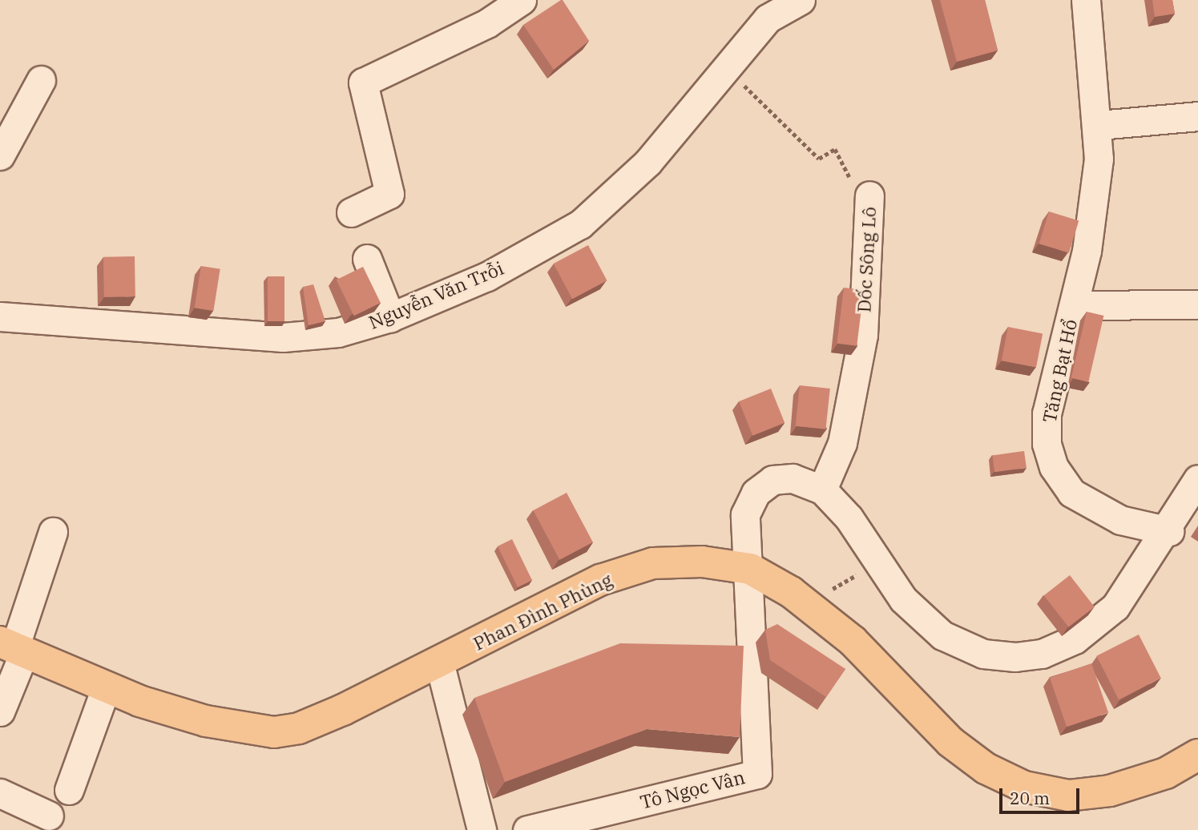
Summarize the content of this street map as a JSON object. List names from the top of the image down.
{
  "streets": {
    "main road": ["Phan Đình Phùng"],
    "street": [
      "Dốc Sông Lô",
      "Nguyễn Văn Trỗi",
      "Tăng Bạt Hổ",
      "Tô Ngọc Vân"
    ]
  },
  "crossings": [
    ["Dốc Sông Lô", "Nguyễn Văn Trỗi"],
    ["Dốc Sông Lô", "Phan Đình Phùng"],
    ["Dốc Sông Lô", "Tô Ngọc Vân"],
    ["Phan Đình Phùng", "Tô Ngọc Vân"]
  ],
  "scale_bar": "20 m"
}
